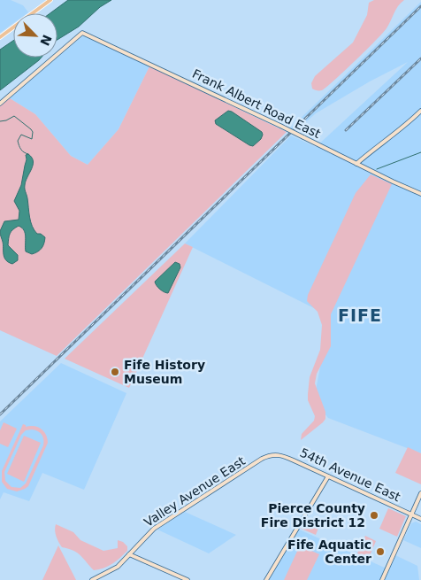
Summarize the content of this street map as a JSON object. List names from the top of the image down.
{
  "streets": {
    "street": ["Frank Albert Road East", "54th Avenue East", "Valley Avenue East"]
  },
  "crossings": [
    ["54th Avenue East", "Valley Avenue East"]
  ],
  "districts": ["FIFE"],
  "places": ["Fife History Museum", "Pierce County Fire District 12", "Fife Aquatic Center"],
  "north": "bottom right"
}
